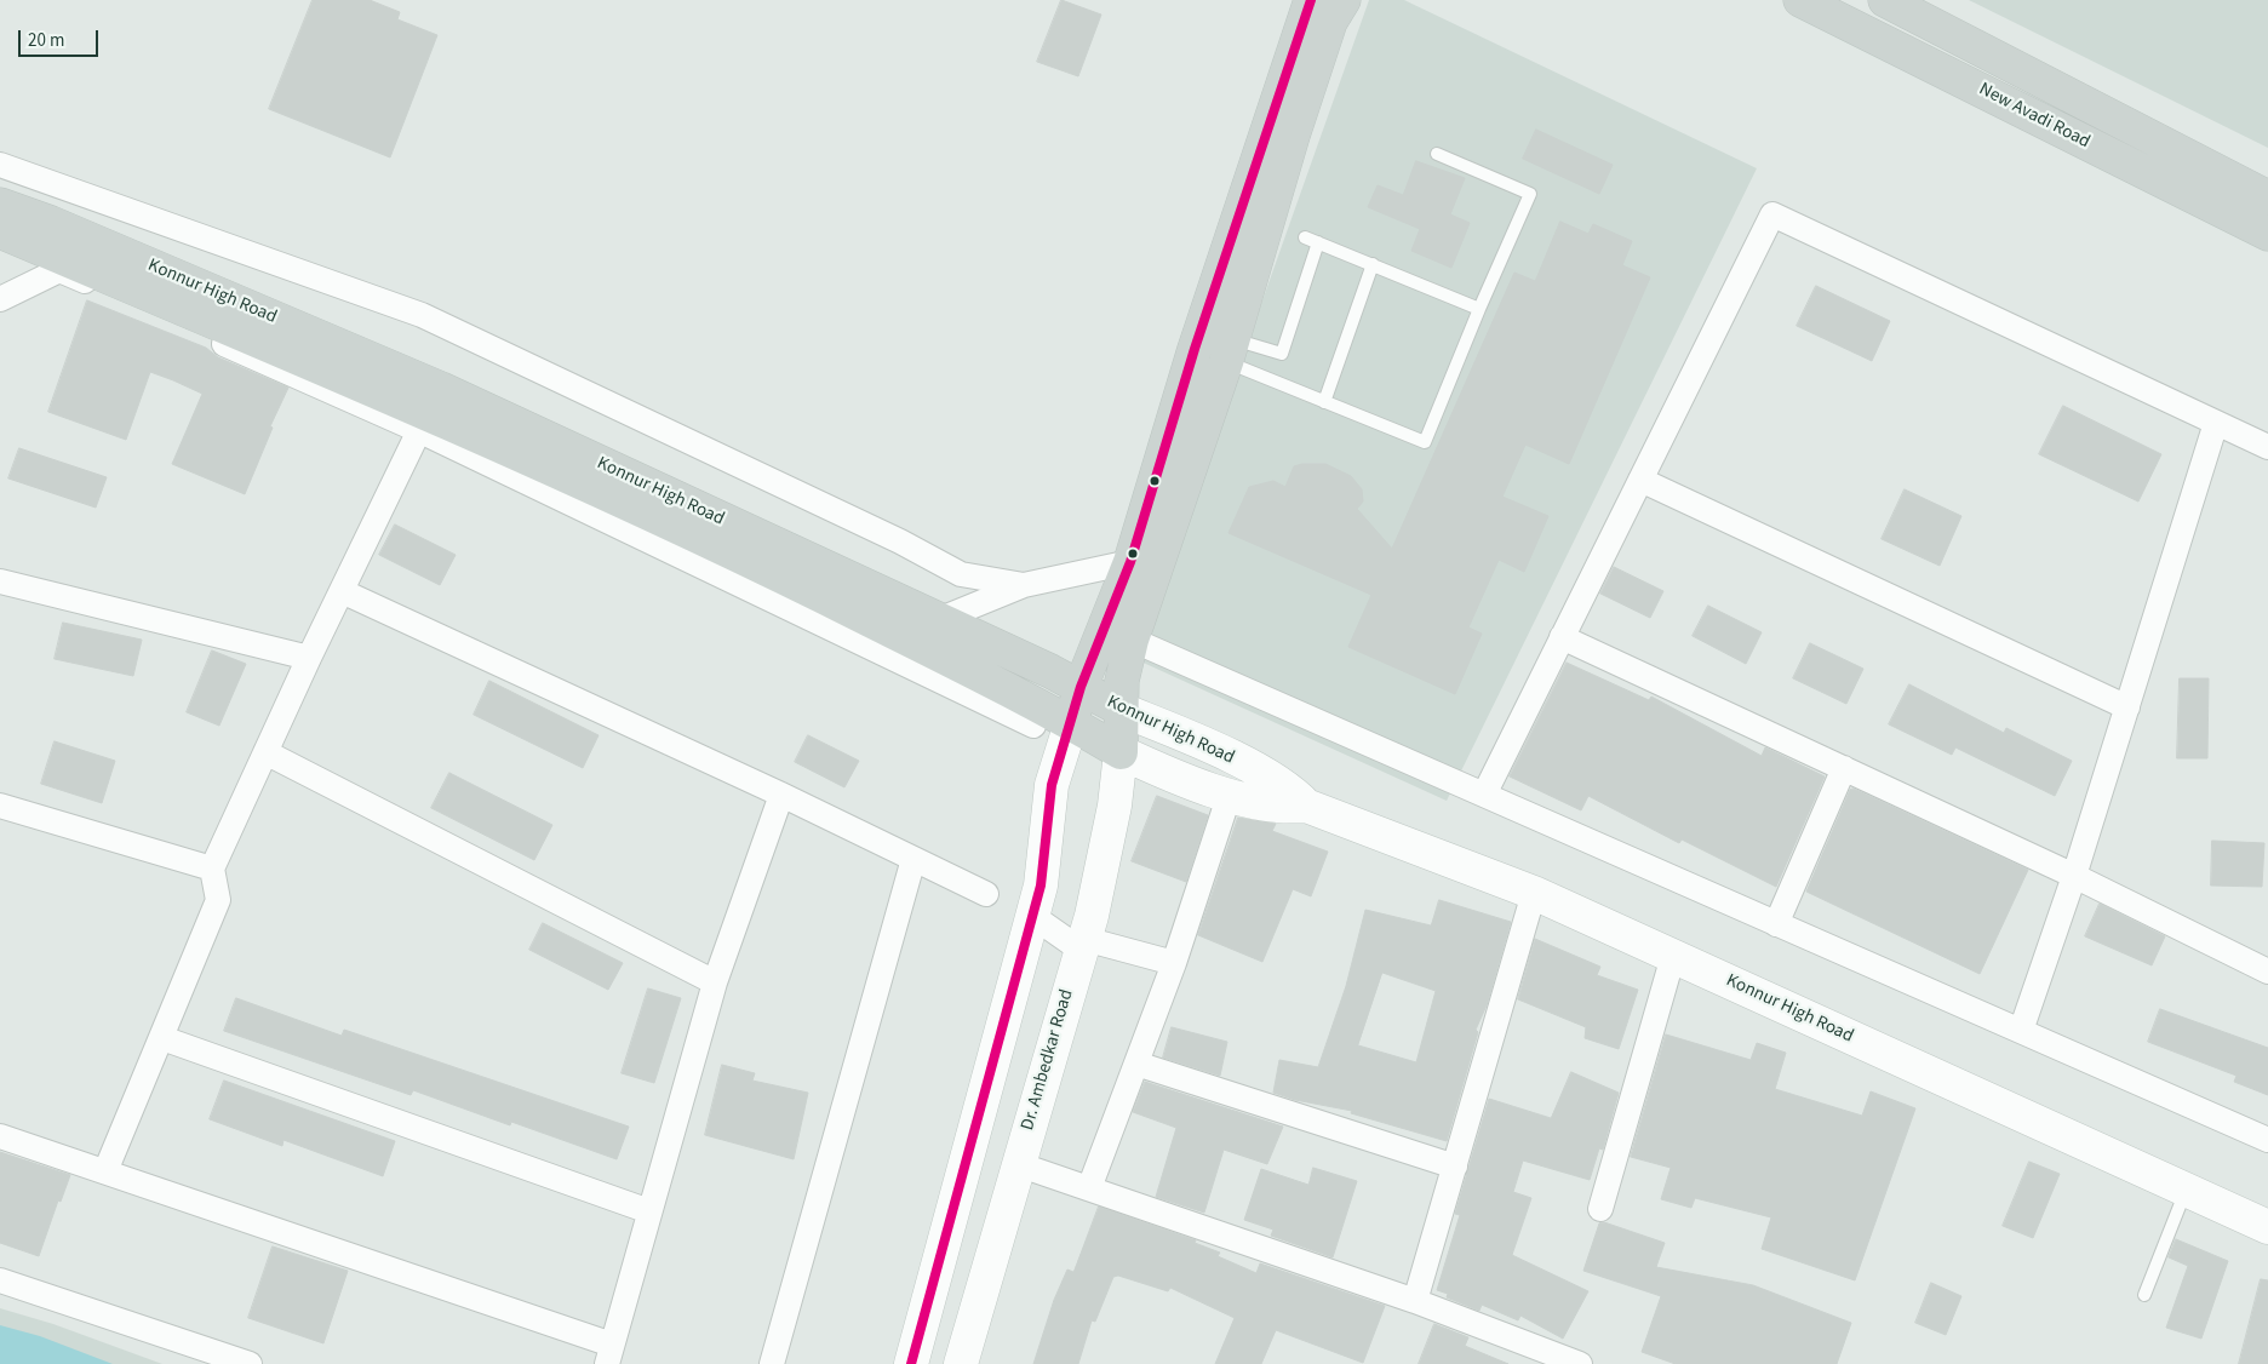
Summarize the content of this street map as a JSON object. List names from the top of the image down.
{
  "streets": {
    "main road": ["New Avadi Road", "Konnur High Road", "Dr. Ambedkar Road"]
  },
  "crossings": [
    ["Konnur High Road", "Dr. Ambedkar Road"]
  ],
  "scale_bar": "20 m"
}
